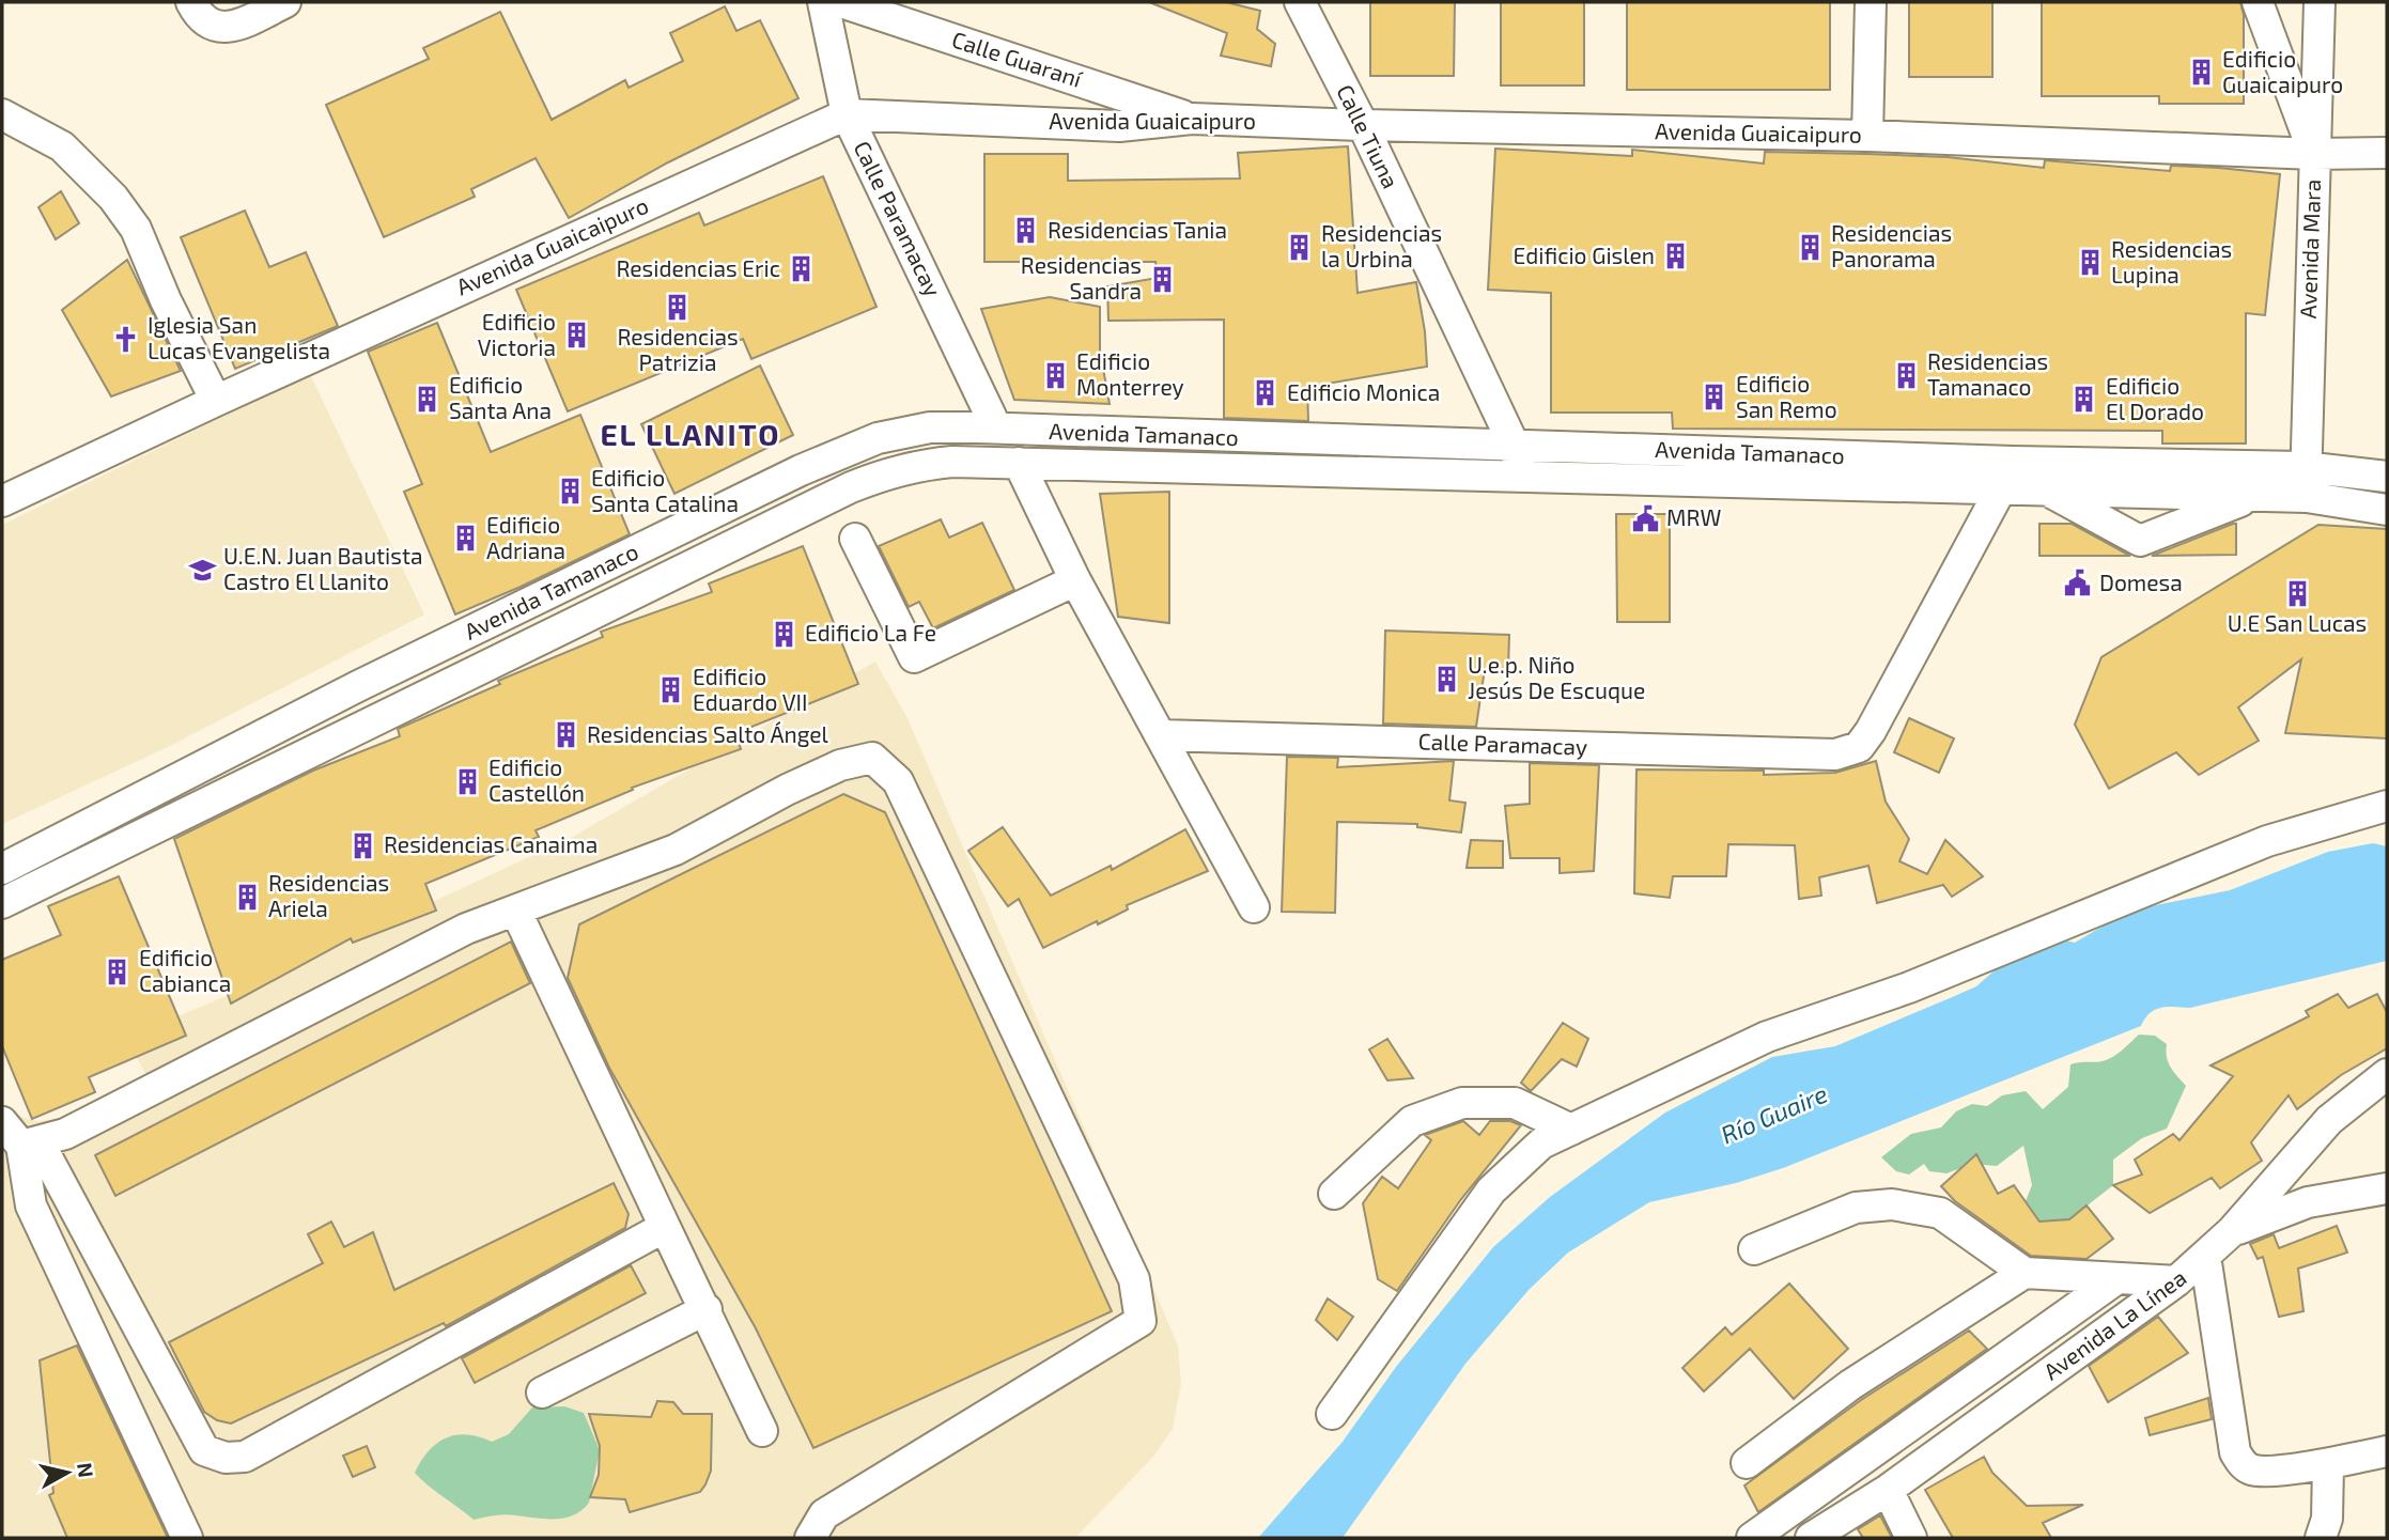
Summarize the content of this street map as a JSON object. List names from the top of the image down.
{
  "streets": {
    "street": [
      "Calle Guaraní",
      "Avenida Guaicaipuro",
      "Calle Tiuna",
      "Calle Paramacay",
      "Avenida Mara",
      "Avenida Tamanaco",
      "Avenida La Línea"
    ]
  },
  "crossings": [
    ["Calle Guaraní", "Avenida Guaicaipuro"],
    ["Avenida Guaicaipuro", "Calle Tiuna"],
    ["Avenida Guaicaipuro", "Calle Paramacay"],
    ["Avenida Guaicaipuro", "Avenida Mara"],
    ["Calle Tiuna", "Avenida Tamanaco"],
    ["Calle Paramacay", "Avenida Tamanaco"],
    ["Avenida Mara", "Avenida Tamanaco"]
  ],
  "districts": ["EL LLANITO"],
  "water": ["Río Guaire"],
  "places": {
    "building": [
      "Edificio Guaicaipuro",
      "Residencias Tania",
      "Residencias la Urbina",
      "Residencias Panorama",
      "Edificio Gislen",
      "Residencias Lupina",
      "Residencias Eric",
      "Residencias Sandra",
      "Residencias Patrizia",
      "Edificio Victoria",
      "Edificio Monterrey",
      "Residencias Tamanaco",
      "Edificio Monica",
      "Edificio San Remo",
      "Edificio Santa Ana",
      "Edificio El Dorado",
      "Edificio Santa Catalina",
      "Edificio Adriana",
      "U.E San Lucas",
      "Edificio La Fe",
      "U.e.p. Niño Jesús De Escuque",
      "Edificio Eduardo VII",
      "Residencias Salto Ángel",
      "Edificio Castellón",
      "Residencias Canaima",
      "Residencias Ariela",
      "Edificio Cabianca"
    ],
    "church": ["Iglesia San Lucas Evangelista"],
    "public building": ["MRW", "Domesa"],
    "school or university": ["U.E.N. Juan Bautista Castro El Llanito"]
  },
  "north": "right"
}
